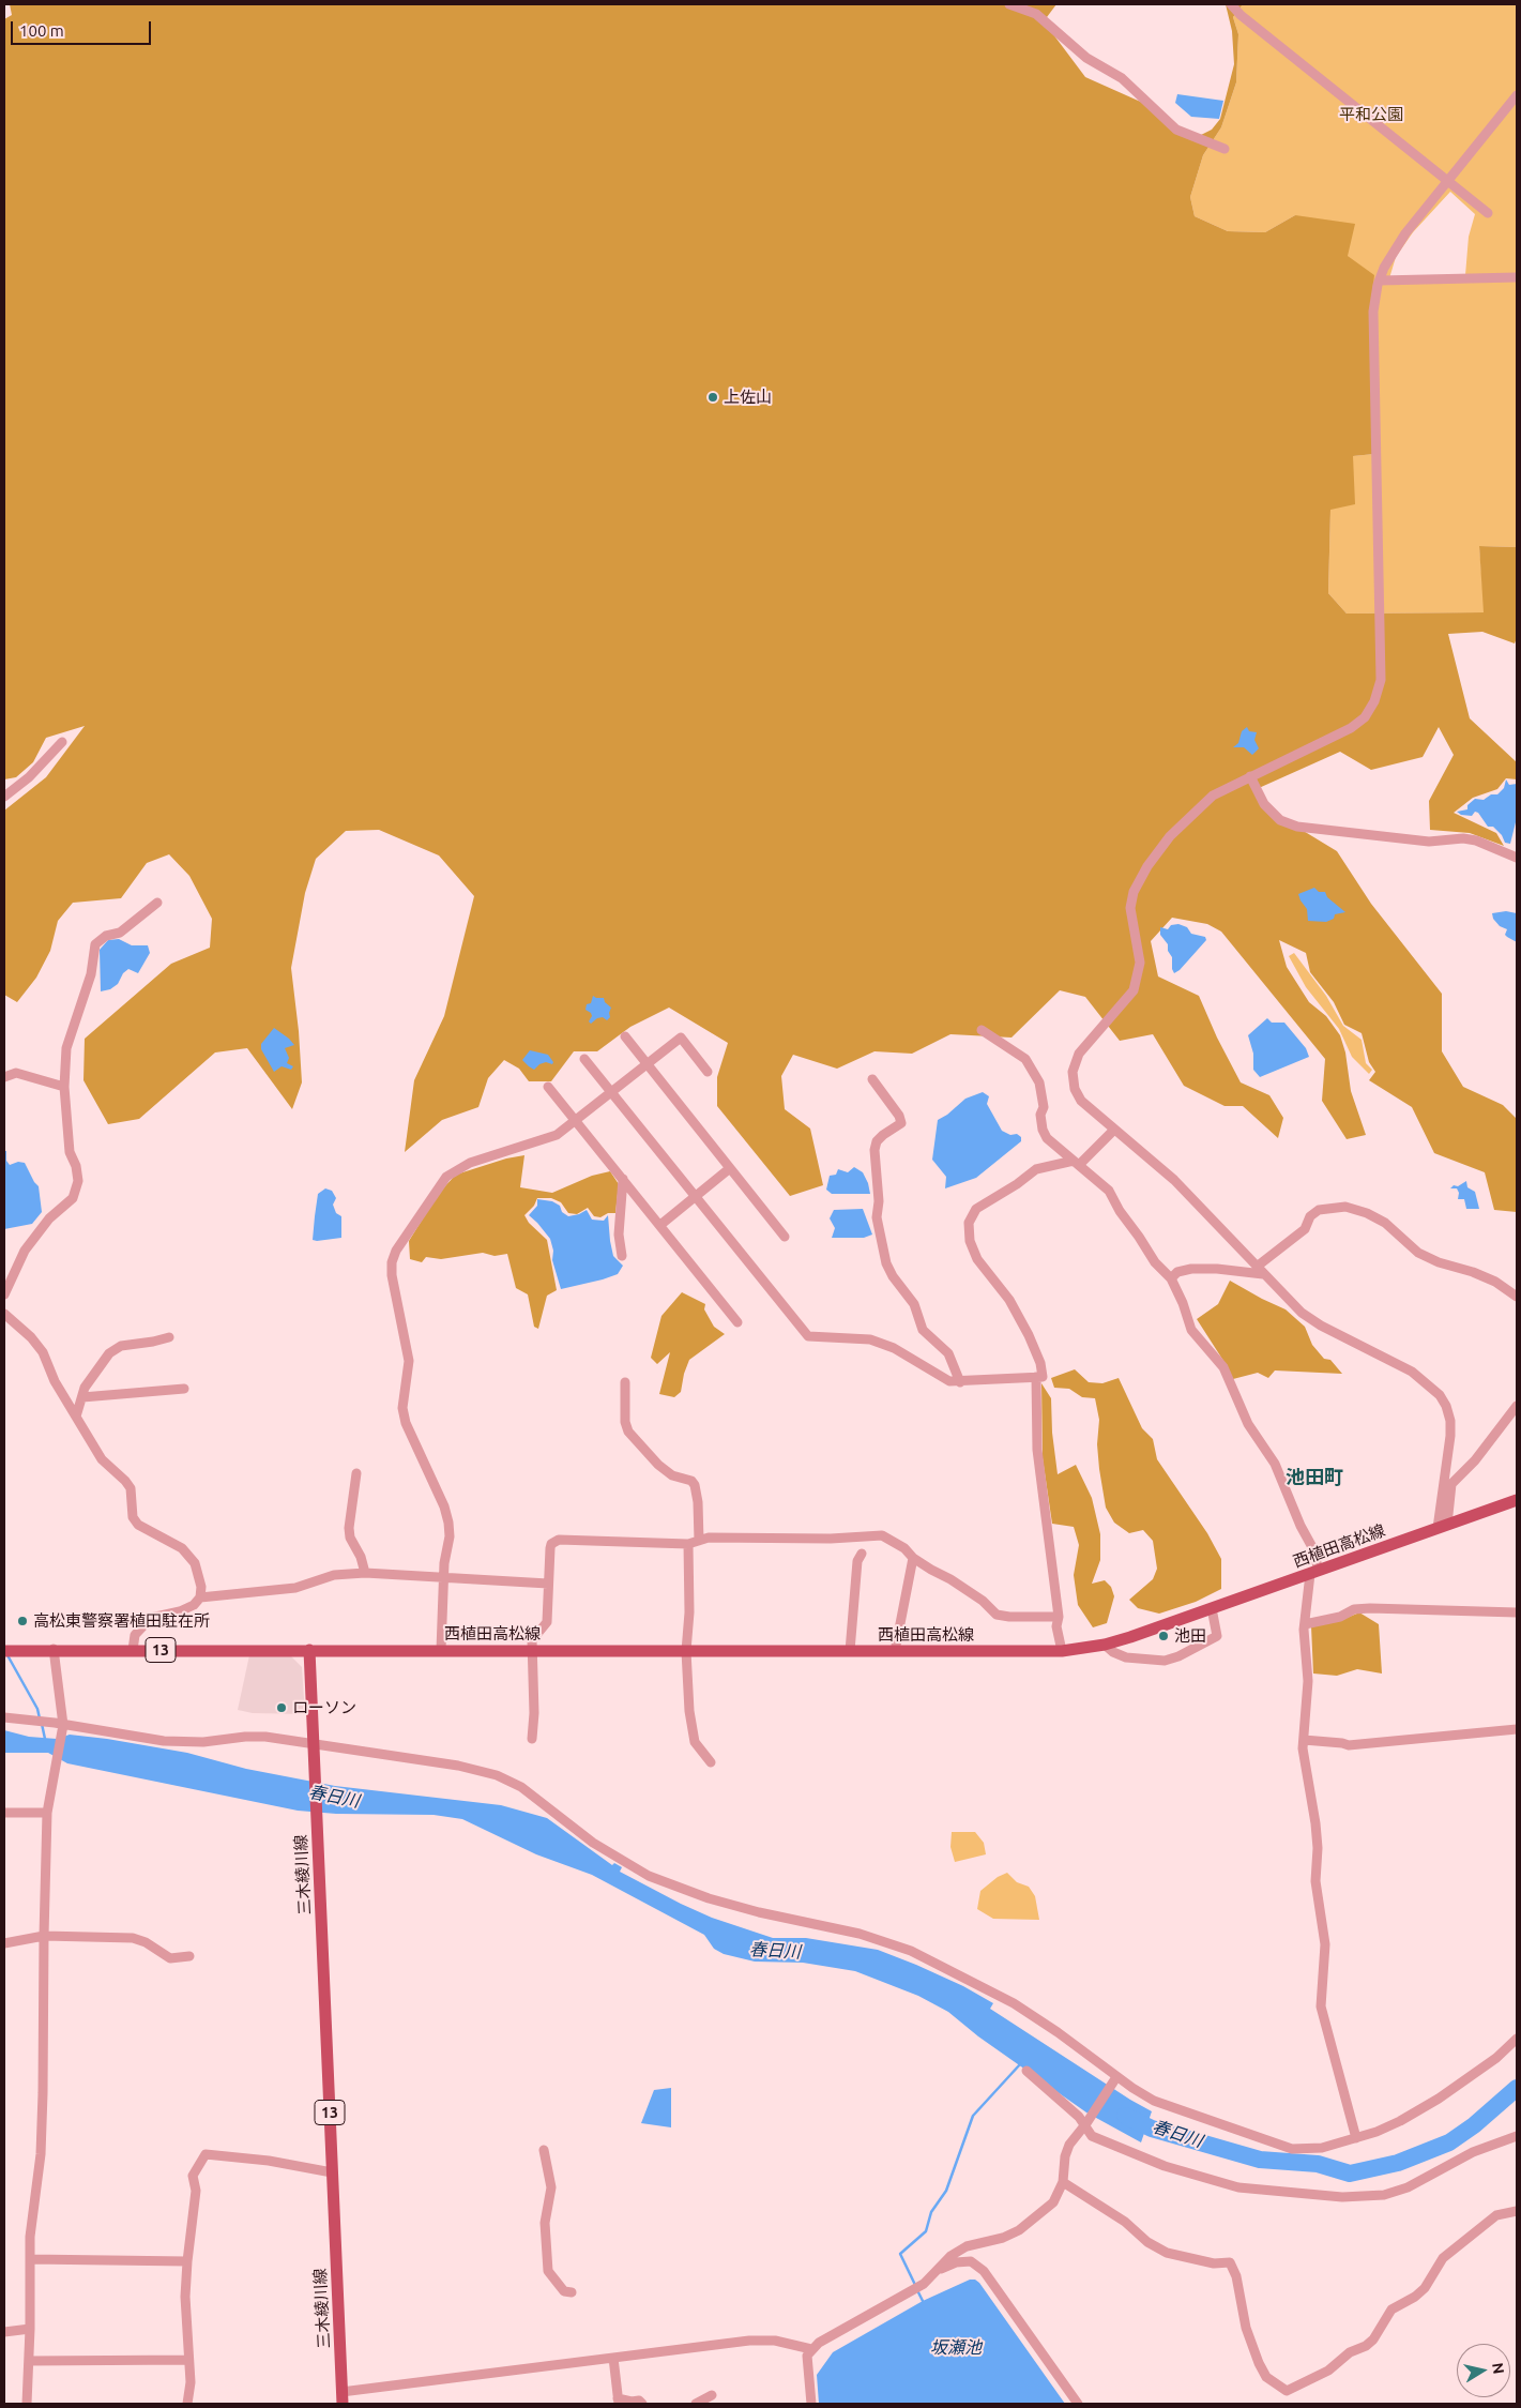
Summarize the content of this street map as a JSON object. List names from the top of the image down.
{
  "streets": {
    "main road": ["西植田高松線", "13", "三木綾川線"]
  },
  "crossings": [
    ["西植田高松線", "13"],
    ["西植田高松線", "三木綾川線"],
    ["13", "三木綾川線"]
  ],
  "districts": ["池田町"],
  "water": ["春日川", "坂瀬池"],
  "parks": ["平和公園"],
  "places": [
    "上佐山",
    "高松東警察署植田駐在所",
    "池田",
    "ローソン"
  ],
  "scale_bar": "100 m",
  "north": "right"
}
